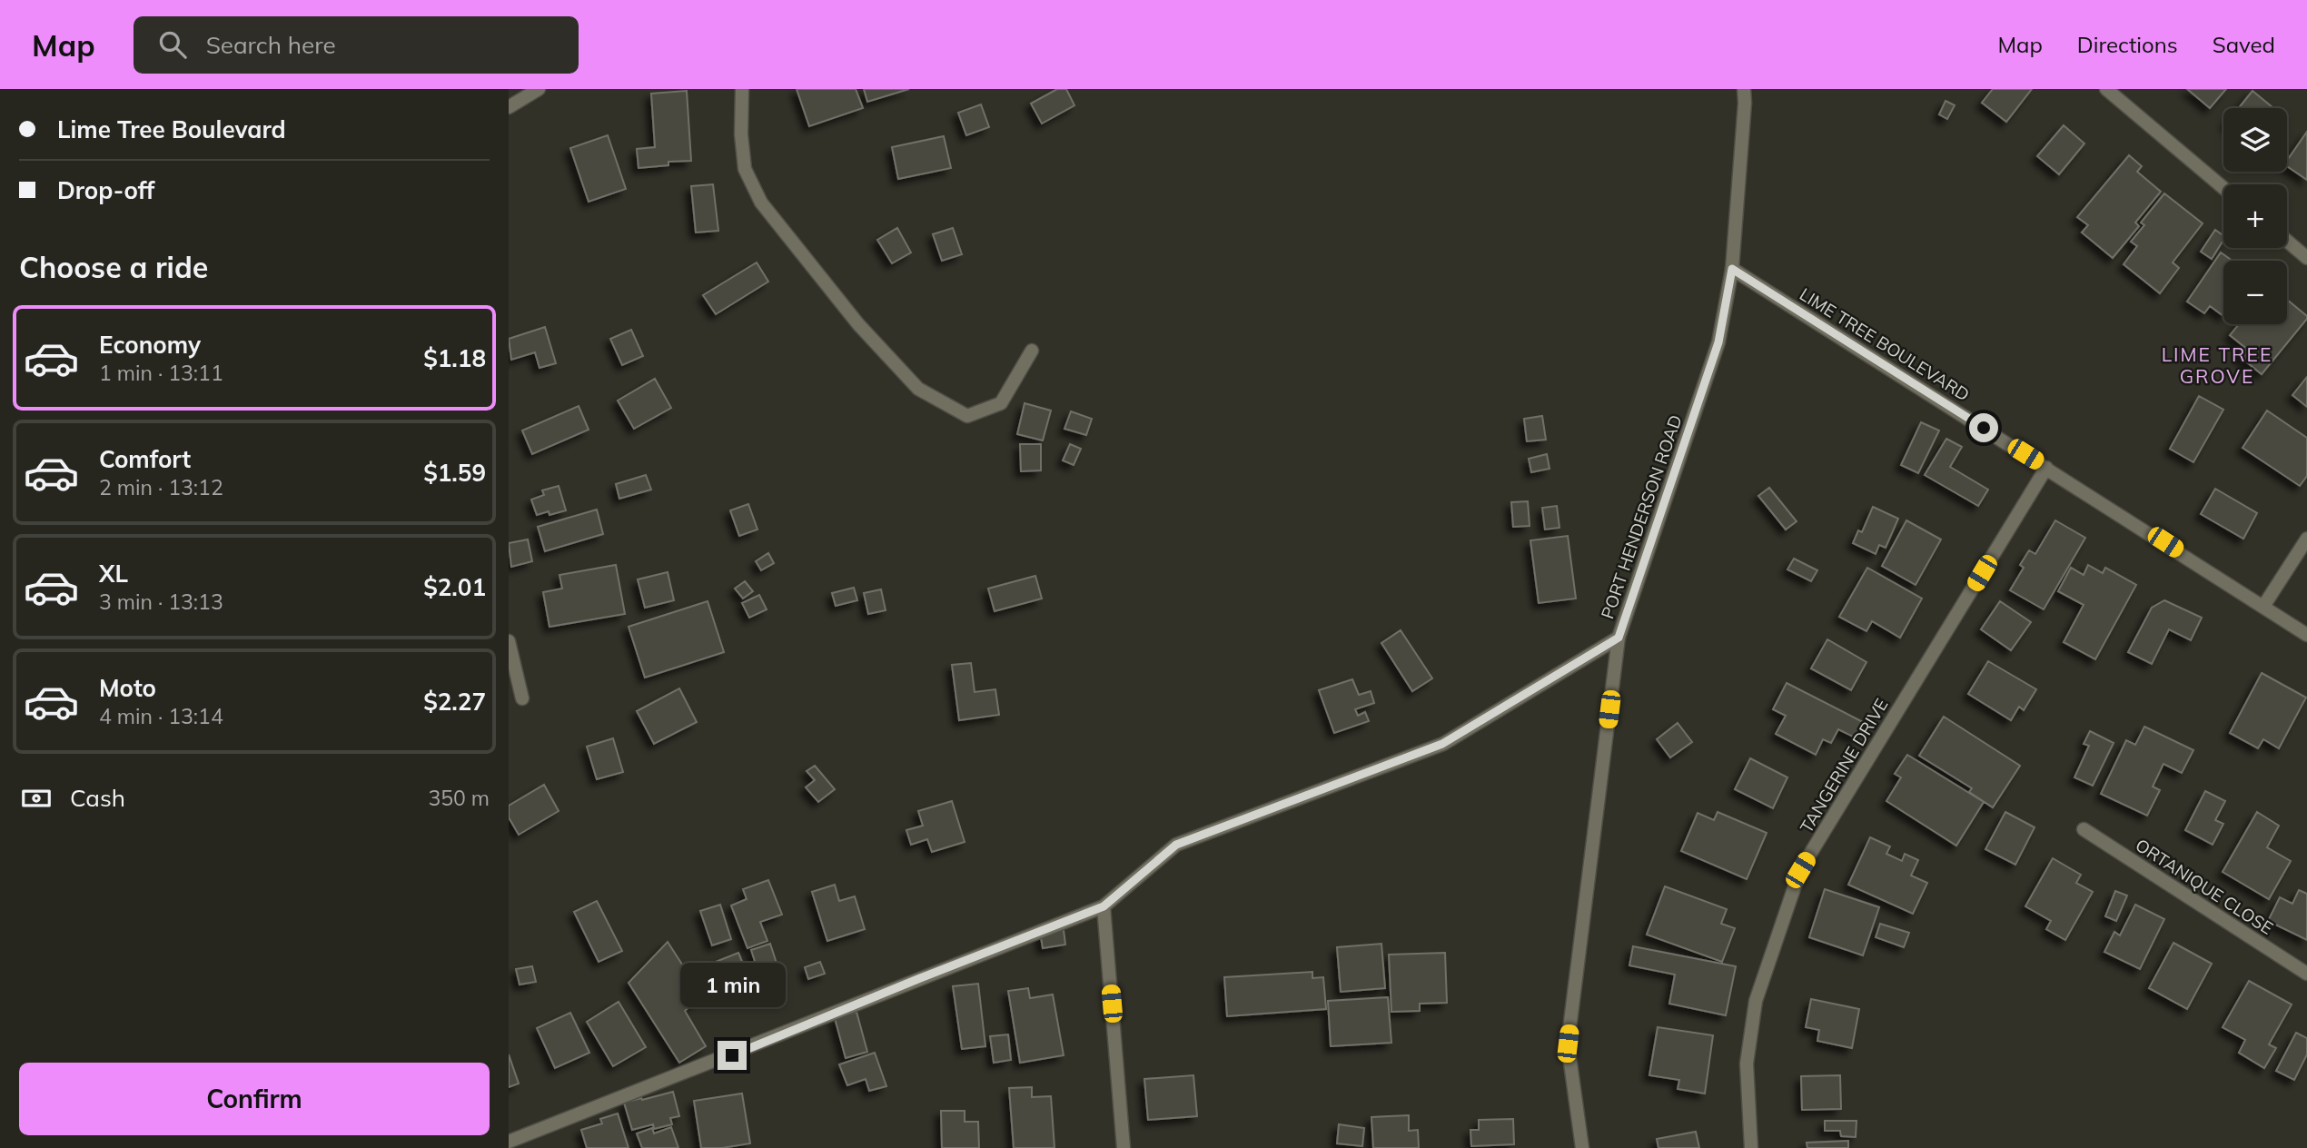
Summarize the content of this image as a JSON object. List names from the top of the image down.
{
  "streets": {
    "street": [
      "LIME TREE BOULEVARD",
      "PORT HENDERSON ROAD",
      "TANGERINE DRIVE",
      "ORTANIQUE CLOSE"
    ]
  },
  "crossings": [
    ["LIME TREE BOULEVARD", "PORT HENDERSON ROAD"],
    ["LIME TREE BOULEVARD", "TANGERINE DRIVE"]
  ],
  "districts": ["LIME TREE GROVE"],
  "page": {
    "header": "Map",
    "search": "Search here",
    "nav": ["Map", "Directions", "Saved"],
    "banner": ["Lime Tree Boulevard", "Drop-off"],
    "map_buttons": ["+", "−"],
    "heading": "Choose a ride",
    "list": [
      {
        "name": "Economy",
        "note": "1 min · 13:11",
        "value": "$1.18"
      },
      {
        "name": "Comfort",
        "note": "2 min · 13:12",
        "value": "$1.59"
      },
      {
        "name": "XL",
        "note": "3 min · 13:13",
        "value": "$2.01"
      },
      {
        "name": "Moto",
        "note": "4 min · 13:14",
        "value": "$2.27"
      }
    ],
    "pay": ["Cash", "350 m"],
    "bubble": "1 min",
    "buttons": "Confirm"
  }
}
